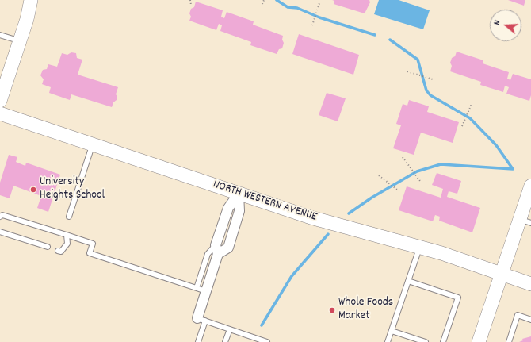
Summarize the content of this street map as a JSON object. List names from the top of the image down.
{
  "streets": {
    "main road": ["NORTH WESTERN AVENUE"]
  },
  "places": ["University Heights School", "Whole Foods Market"],
  "north": "left"
}
